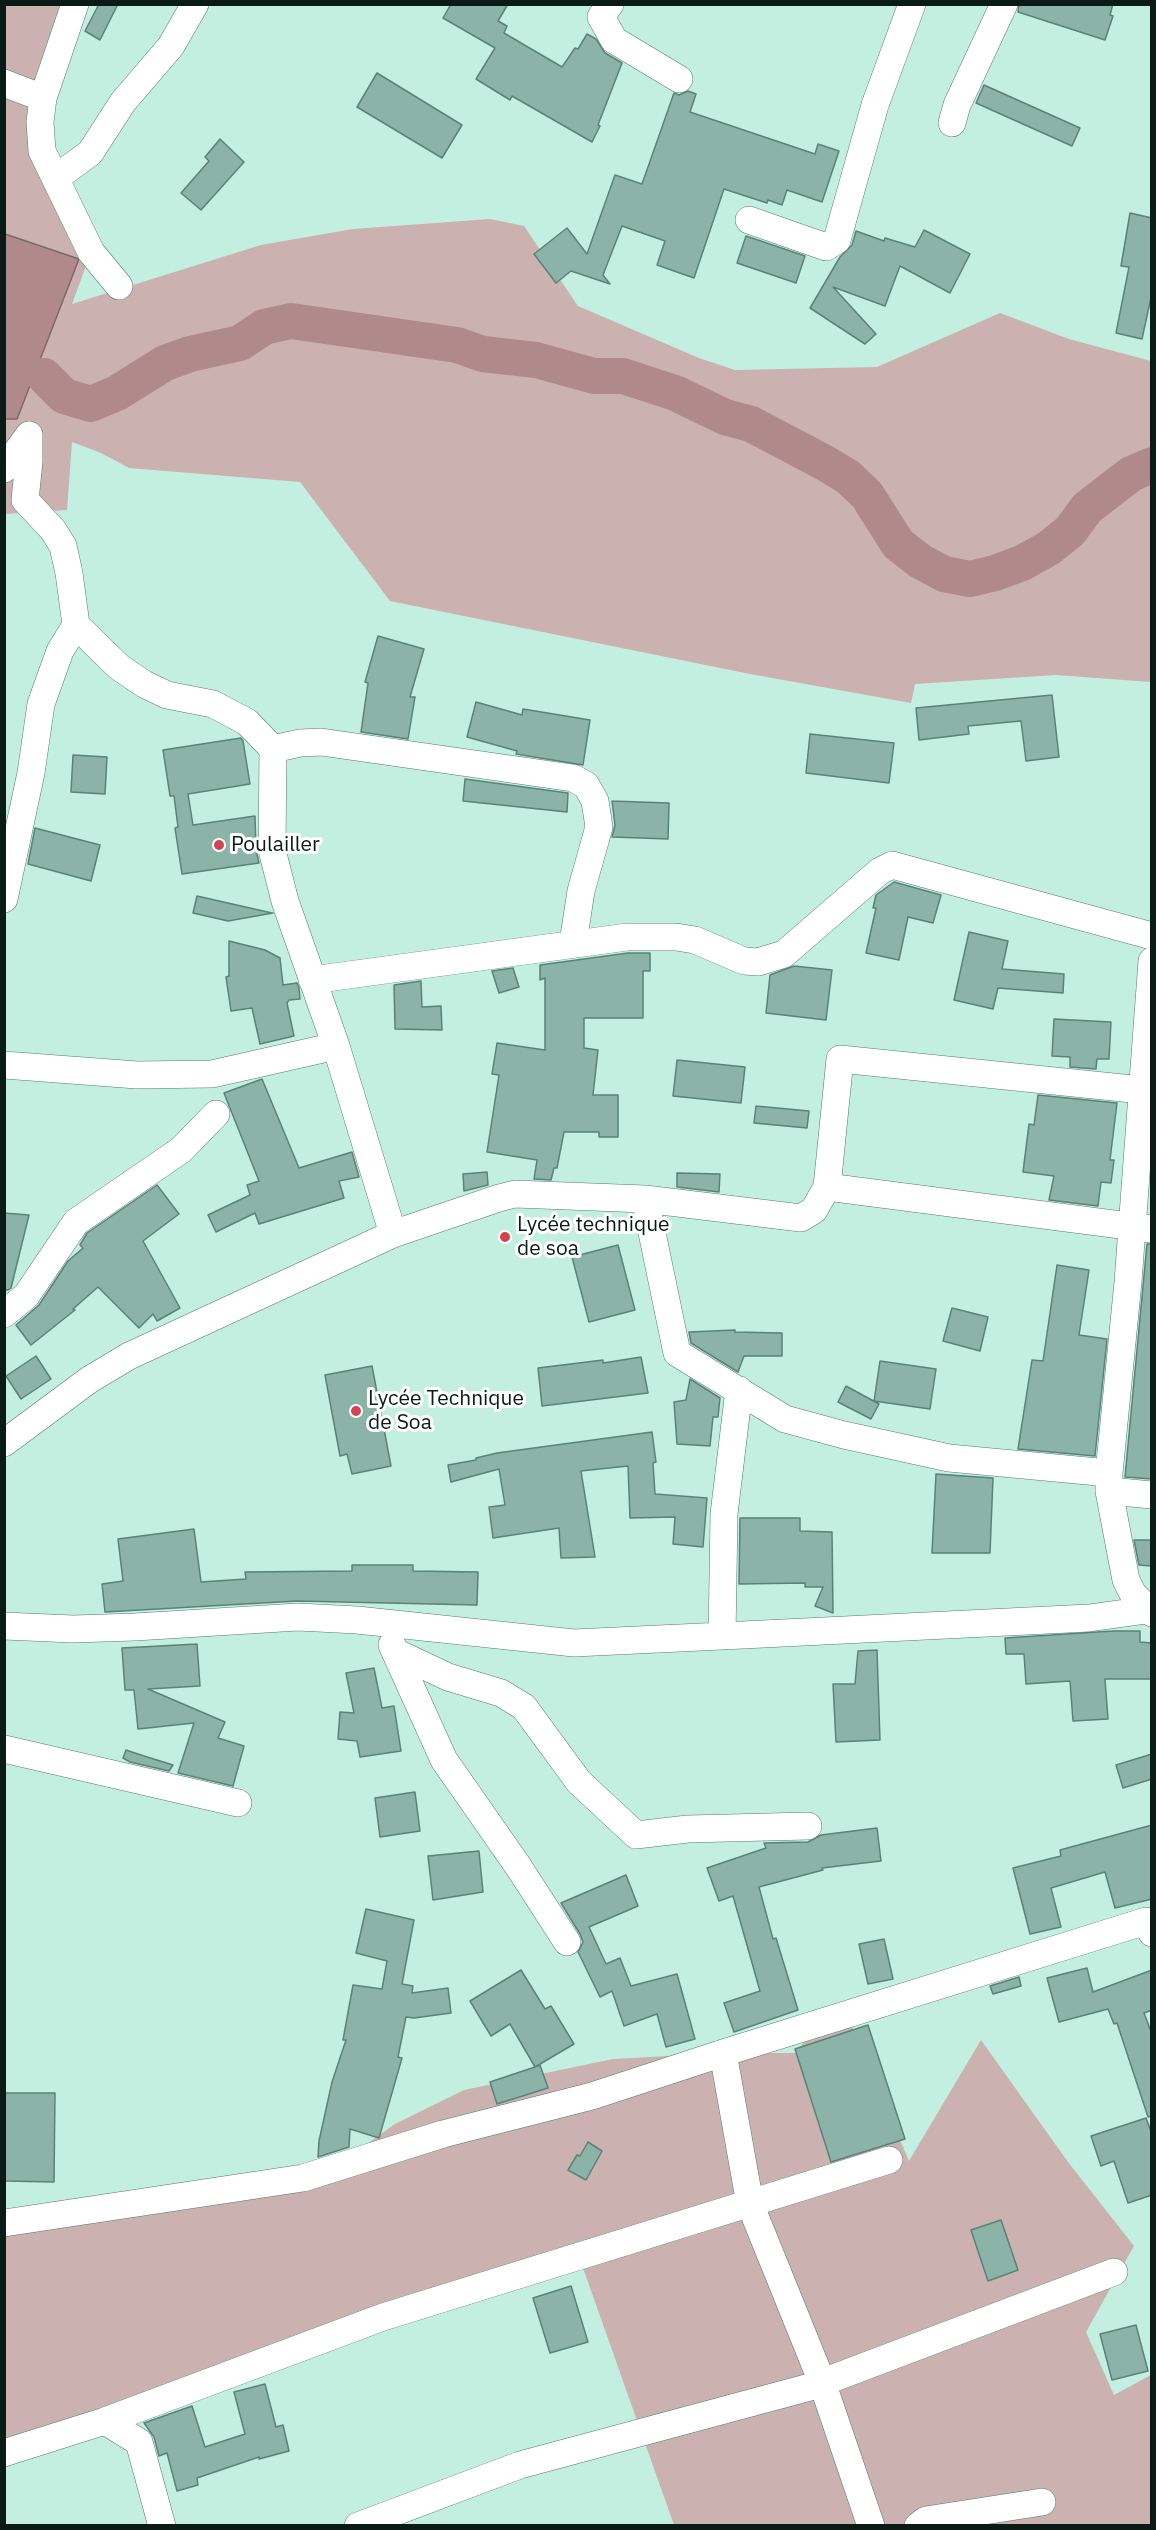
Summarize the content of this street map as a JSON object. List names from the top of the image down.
{
  "places": ["Poulailler", "Lycée technique de soa", "Lycée Technique de Soa"]
}
